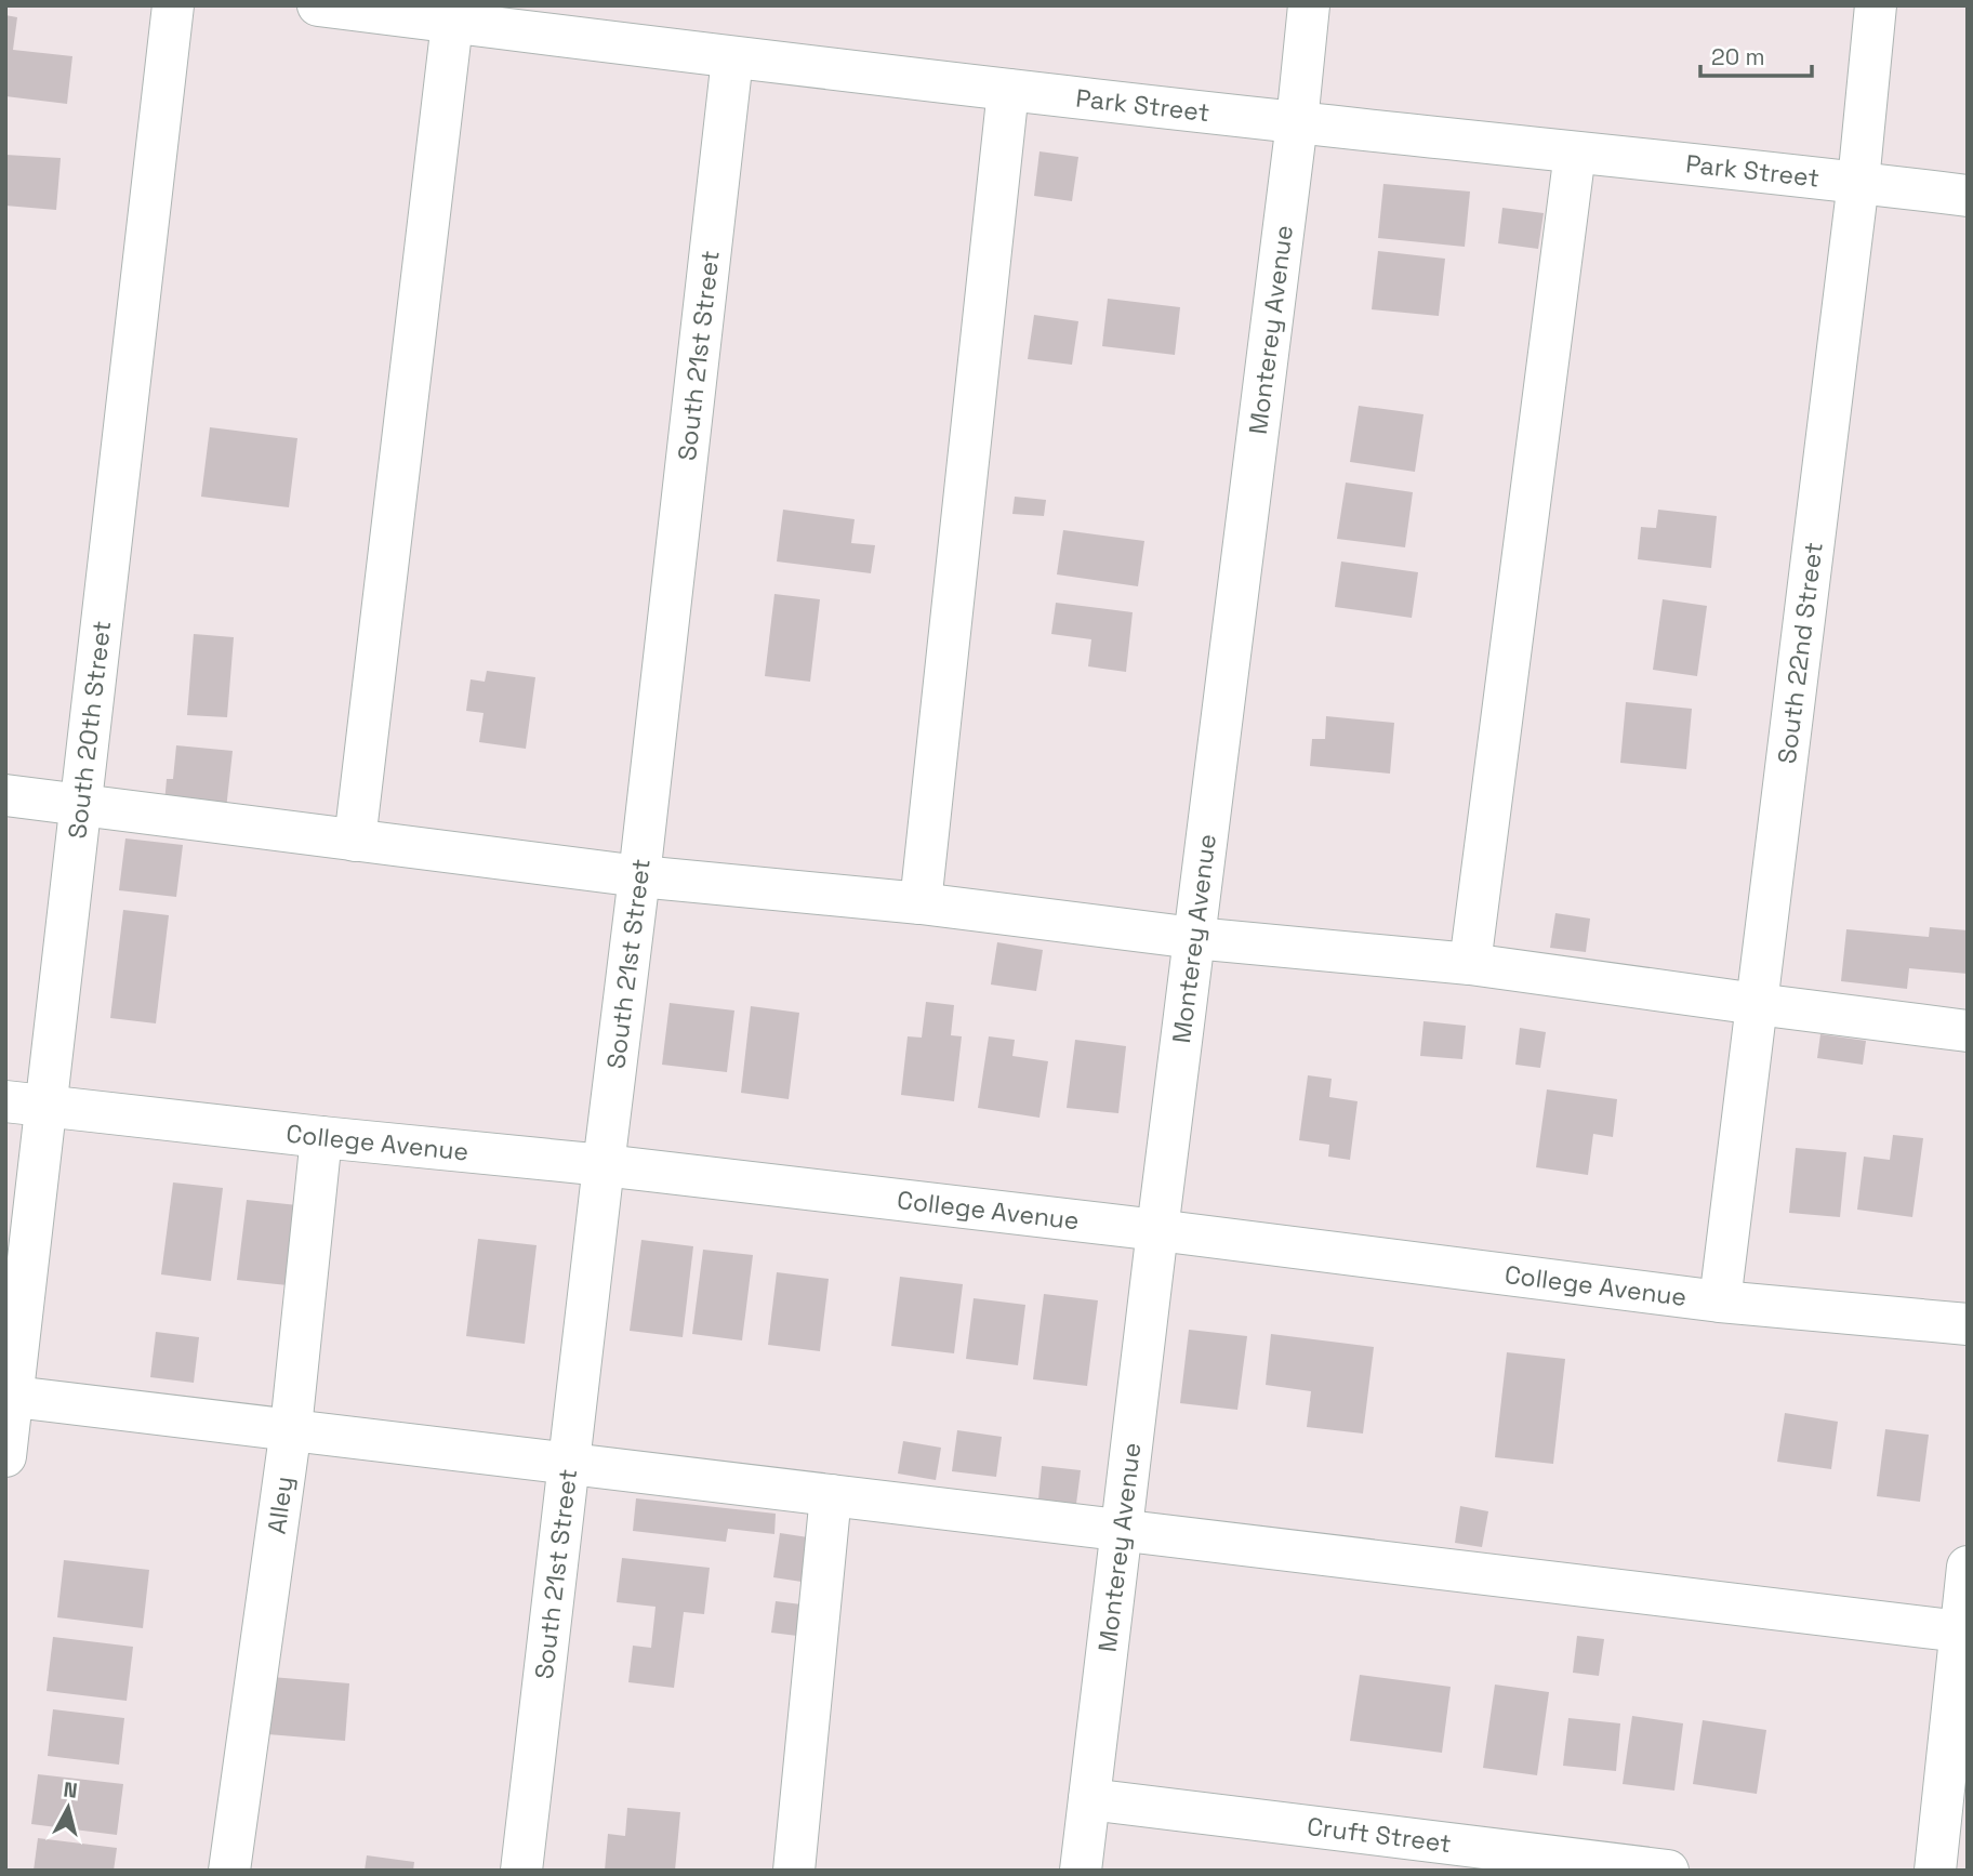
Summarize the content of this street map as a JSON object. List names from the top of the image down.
{
  "streets": {
    "street": [
      "Park Street",
      "Monterey Avenue",
      "South 21st Street",
      "South 22nd Street",
      "South 20th Street",
      "College Avenue",
      "Alley",
      "Cruft Street"
    ]
  },
  "crossings": [
    ["Park Street", "Monterey Avenue"],
    ["Park Street", "South 21st Street"],
    ["Park Street", "South 22nd Street"],
    ["Monterey Avenue", "College Avenue"],
    ["Monterey Avenue", "Cruft Street"],
    ["South 21st Street", "College Avenue"],
    ["South 22nd Street", "College Avenue"],
    ["South 20th Street", "College Avenue"],
    ["College Avenue", "Alley"]
  ],
  "scale_bar": "20 m",
  "north": "top"
}
